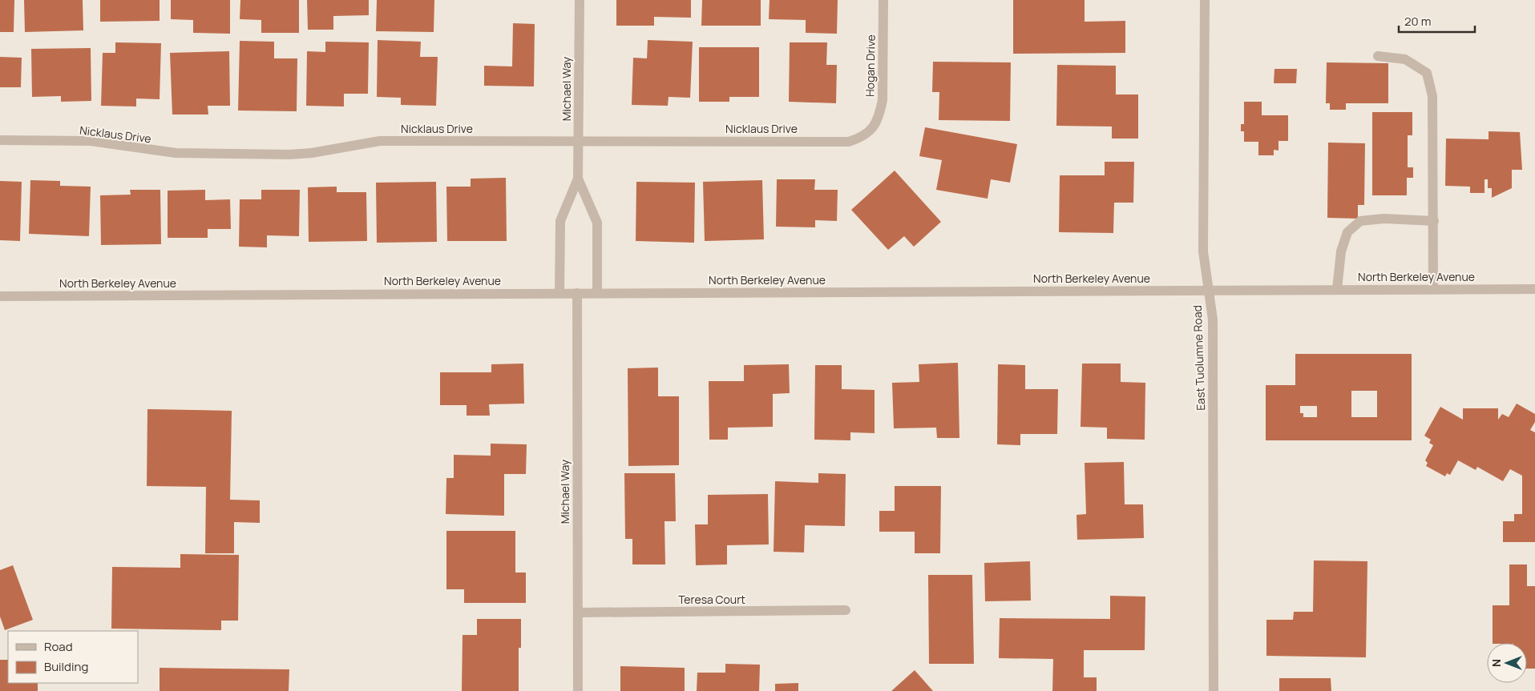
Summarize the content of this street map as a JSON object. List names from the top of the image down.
{
  "streets": {
    "street": [
      "Hogan Drive",
      "Michael Way",
      "Nicklaus Drive",
      "North Berkeley Avenue",
      "East Tuolumne Road",
      "Teresa Court"
    ]
  },
  "crossings": [
    ["Hogan Drive", "Nicklaus Drive"],
    ["Michael Way", "Nicklaus Drive"],
    ["Michael Way", "North Berkeley Avenue"],
    ["Michael Way", "Teresa Court"],
    ["North Berkeley Avenue", "East Tuolumne Road"]
  ],
  "legend": ["Road", "Building"],
  "scale_bar": "20 m",
  "north": "left"
}
